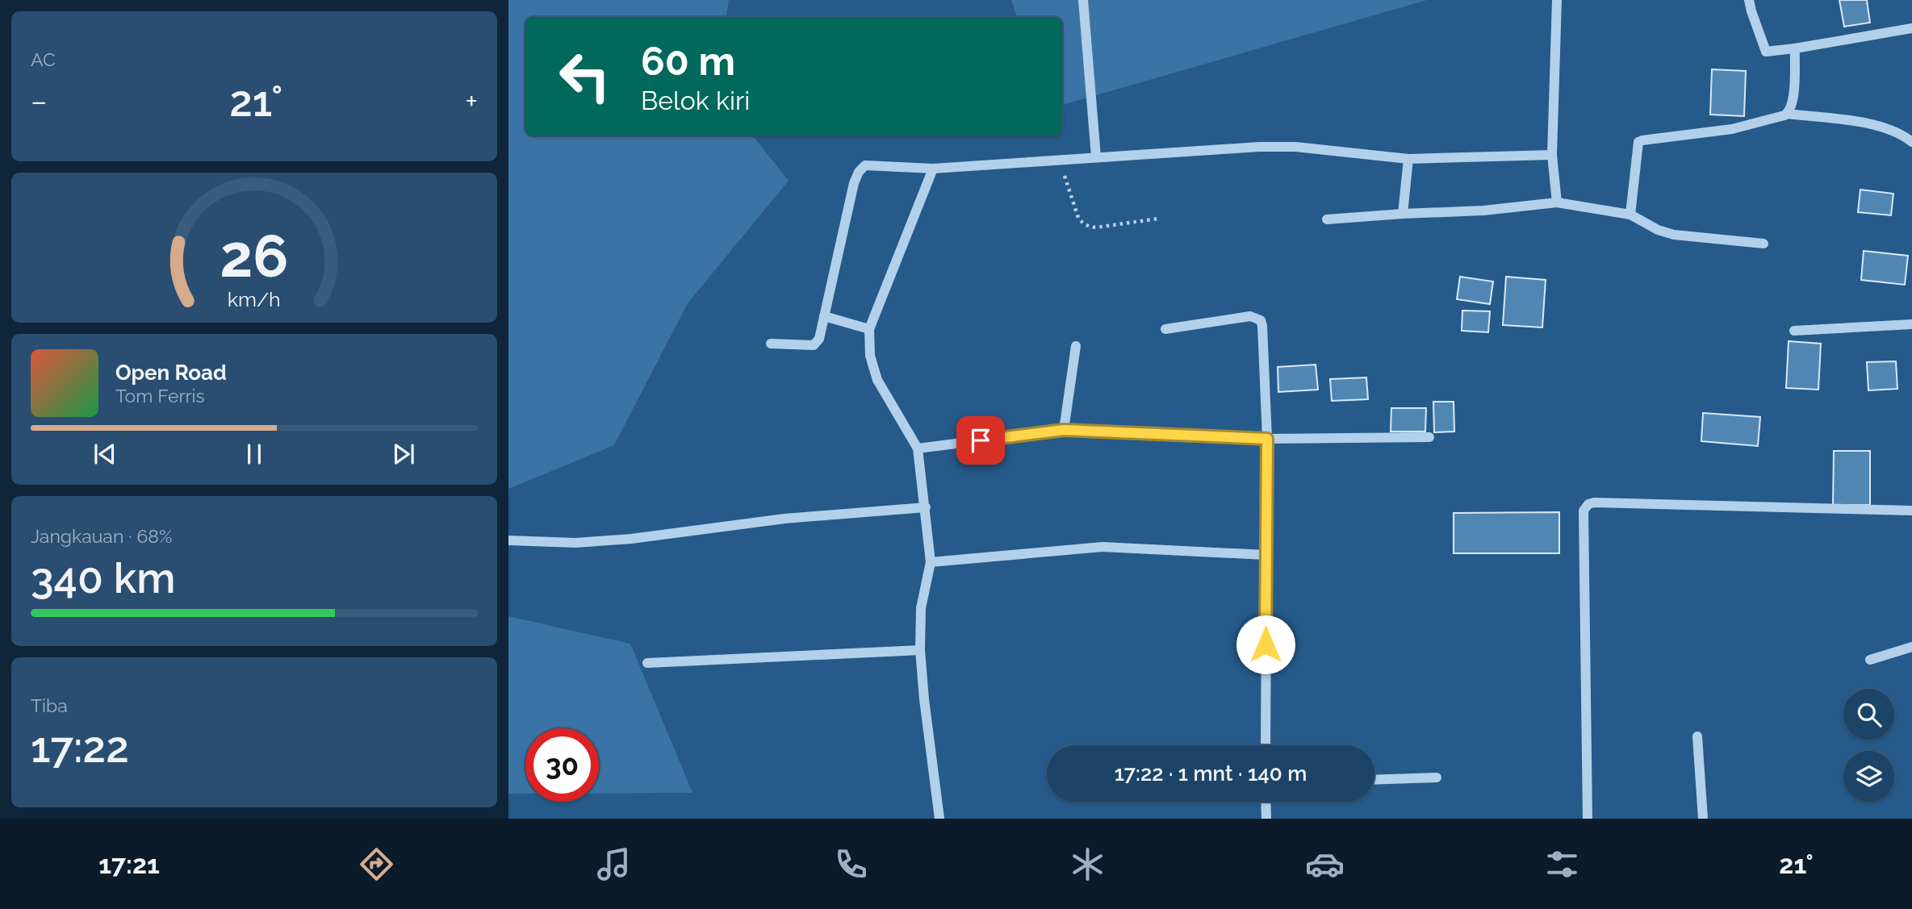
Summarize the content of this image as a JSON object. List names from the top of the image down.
{
  "page": {
    "tile": [
      "AC",
      ["Jangkauan · 68%", "340 km"],
      ["Tiba", "17:22"]
    ],
    "turn": ["60 m", "Belok kiri"],
    "heat": ["−", "21°", "+"],
    "song": ["Open Road", "Tom Ferris"],
    "limit": "30",
    "trip": "17:22 · 1 mnt · 140 m",
    "tabs": ["17:21", "21°"],
    "gauge": ["26", "km/h"]
  }
}
